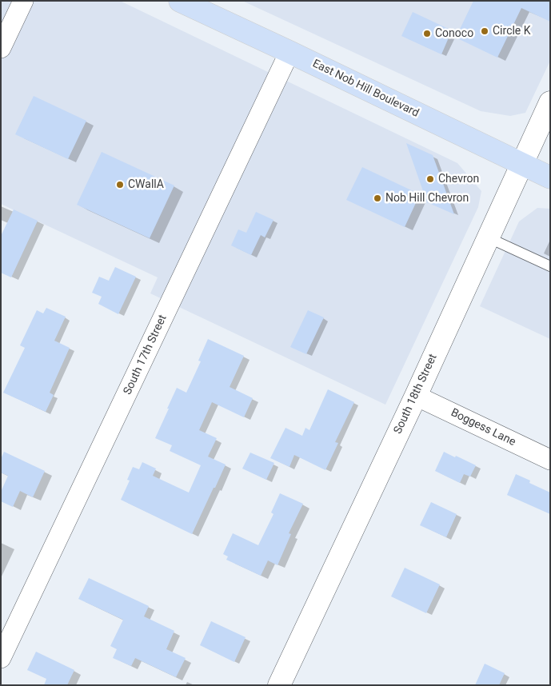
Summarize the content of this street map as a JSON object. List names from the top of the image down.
{
  "streets": {
    "main road": ["East Nob Hill Boulevard"],
    "street": ["South 17th Street", "South 18th Street", "Boggess Lane"]
  },
  "crossings": [
    ["East Nob Hill Boulevard", "South 17th Street"],
    ["East Nob Hill Boulevard", "South 18th Street"],
    ["South 18th Street", "Boggess Lane"]
  ],
  "places": [
    "Circle K",
    "Conoco",
    "Chevron",
    "CWallA",
    "Nob Hill Chevron"
  ]
}
